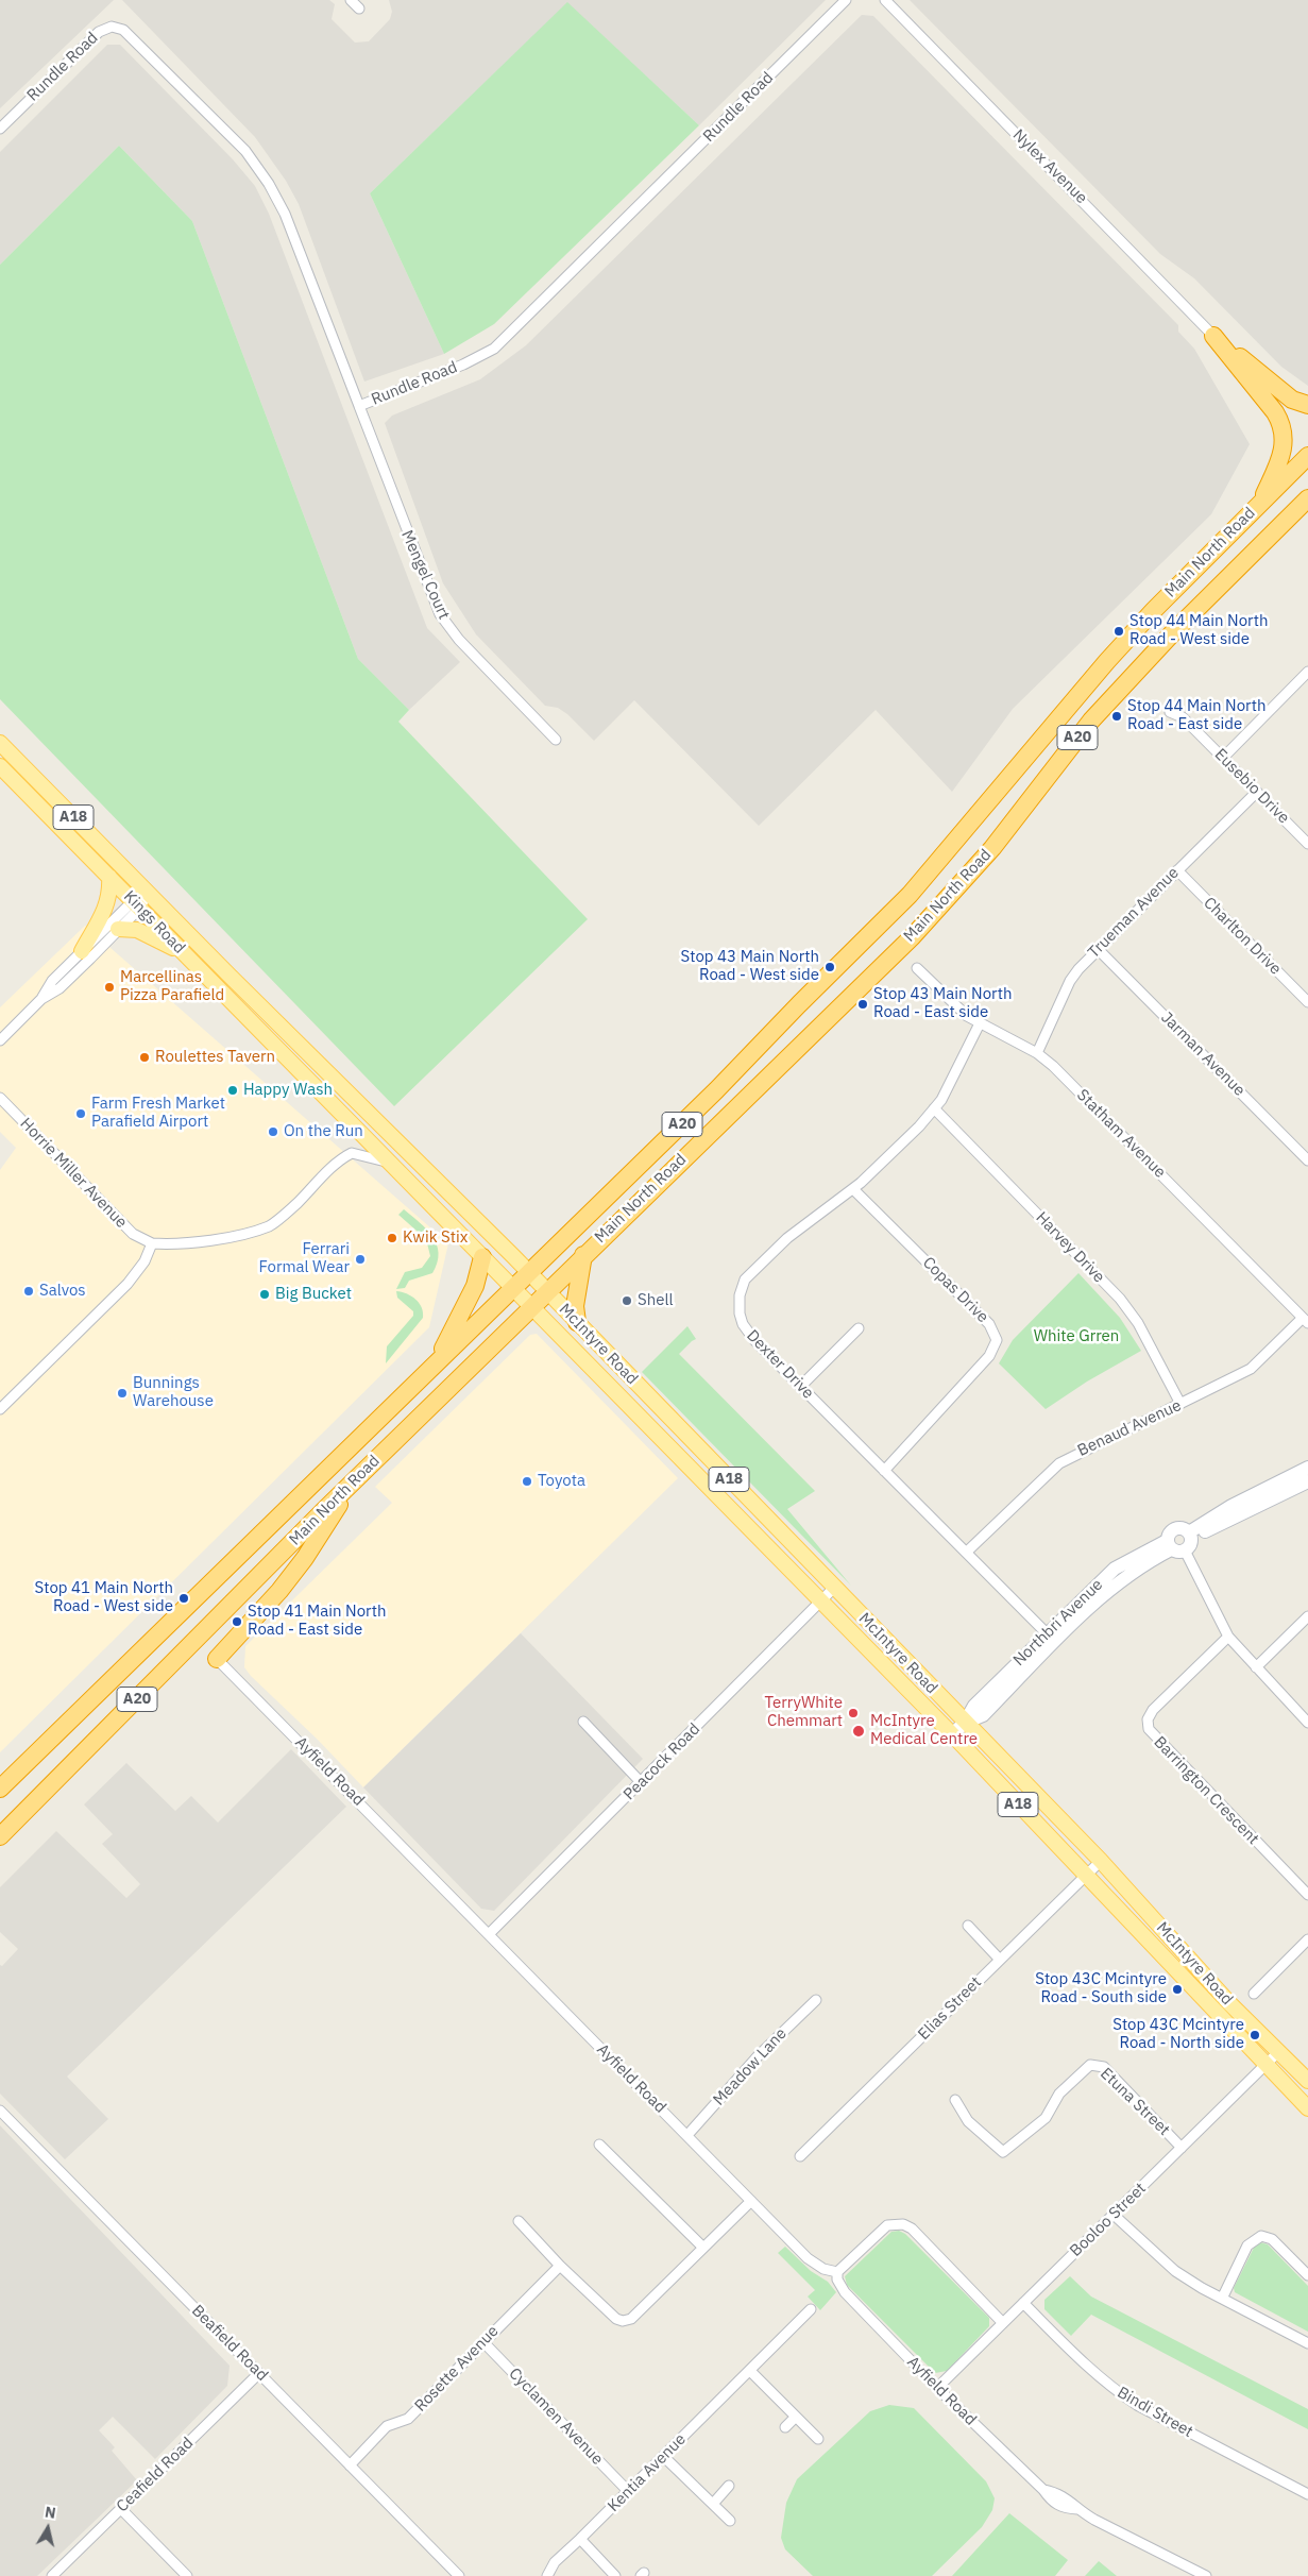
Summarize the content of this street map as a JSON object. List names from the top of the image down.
{
  "streets": {
    "highway": ["Main North Road", "A20"],
    "main road": ["A18", "Kings Road", "McIntyre Road"],
    "street": [
      "Rundle Road",
      "Nylex Avenue",
      "Mengel Court",
      "Eusebio Drive",
      "Trueman Avenue",
      "Charlton Drive",
      "Jarman Avenue",
      "Statham Avenue",
      "Horrie Miller Avenue",
      "Harvey Drive",
      "Copas Drive",
      "Dexter Drive",
      "Benaud Avenue",
      "Northbri Avenue",
      "Peacock Road",
      "Ayfield Road",
      "Barrington Crescent",
      "Elias Street",
      "Meadow Lane",
      "Etuna Street",
      "Booloo Street",
      "Beafield Road",
      "Rosette Avenue",
      "Bindi Street",
      "Cyclamen Avenue",
      "Kentia Avenue",
      "Ceafield Road"
    ]
  },
  "crossings": [
    ["Rundle Road", "Mengel Court"],
    ["Main North Road", "Kings Road"],
    ["Main North Road", "McIntyre Road"],
    ["Eusebio Drive", "Trueman Avenue"],
    ["Trueman Avenue", "Charlton Drive"],
    ["Trueman Avenue", "Jarman Avenue"],
    ["Trueman Avenue", "Statham Avenue"],
    ["Kings Road", "McIntyre Road"],
    ["Statham Avenue", "Dexter Drive"],
    ["Statham Avenue", "Benaud Avenue"],
    ["Harvey Drive", "Dexter Drive"],
    ["Harvey Drive", "Benaud Avenue"],
    ["Copas Drive", "Dexter Drive"],
    ["McIntyre Road", "Northbri Avenue"],
    ["McIntyre Road", "Peacock Road"],
    ["McIntyre Road", "Elias Street"],
    ["McIntyre Road", "Booloo Street"],
    ["Dexter Drive", "Benaud Avenue"],
    ["Dexter Drive", "Northbri Avenue"],
    ["Peacock Road", "Ayfield Road"],
    ["Ayfield Road", "Meadow Lane"],
    ["Ayfield Road", "Booloo Street"],
    ["Etuna Street", "Booloo Street"],
    ["Booloo Street", "Bindi Street"],
    ["Beafield Road", "Rosette Avenue"],
    ["Beafield Road", "Ceafield Road"],
    ["Rosette Avenue", "Cyclamen Avenue"],
    ["Cyclamen Avenue", "Kentia Avenue"]
  ],
  "parks": ["White Grren"],
  "places": [
    "Stop 44 Main North Road - West side",
    "Stop 44 Main North Road - East side",
    "Stop 43 Main North Road - West side",
    "Marcellinas Pizza Parafield",
    "Stop 43 Main North Road - East side",
    "Roulettes Tavern",
    "Happy Wash",
    "Farm Fresh Market Parafield Airport",
    "On the Run",
    "Kwik Stix",
    "Ferrari Formal Wear",
    "Salvos",
    "Big Bucket",
    "Shell",
    "Bunnings Warehouse",
    "Toyota",
    "Stop 41 Main North Road - West side",
    "Stop 41 Main North Road - East side",
    "TerryWhite Chemmart",
    "McIntyre Medical Centre",
    "Stop 43C Mcintyre Road - South side",
    "Stop 43C Mcintyre Road - North side"
  ],
  "north": "top"
}
